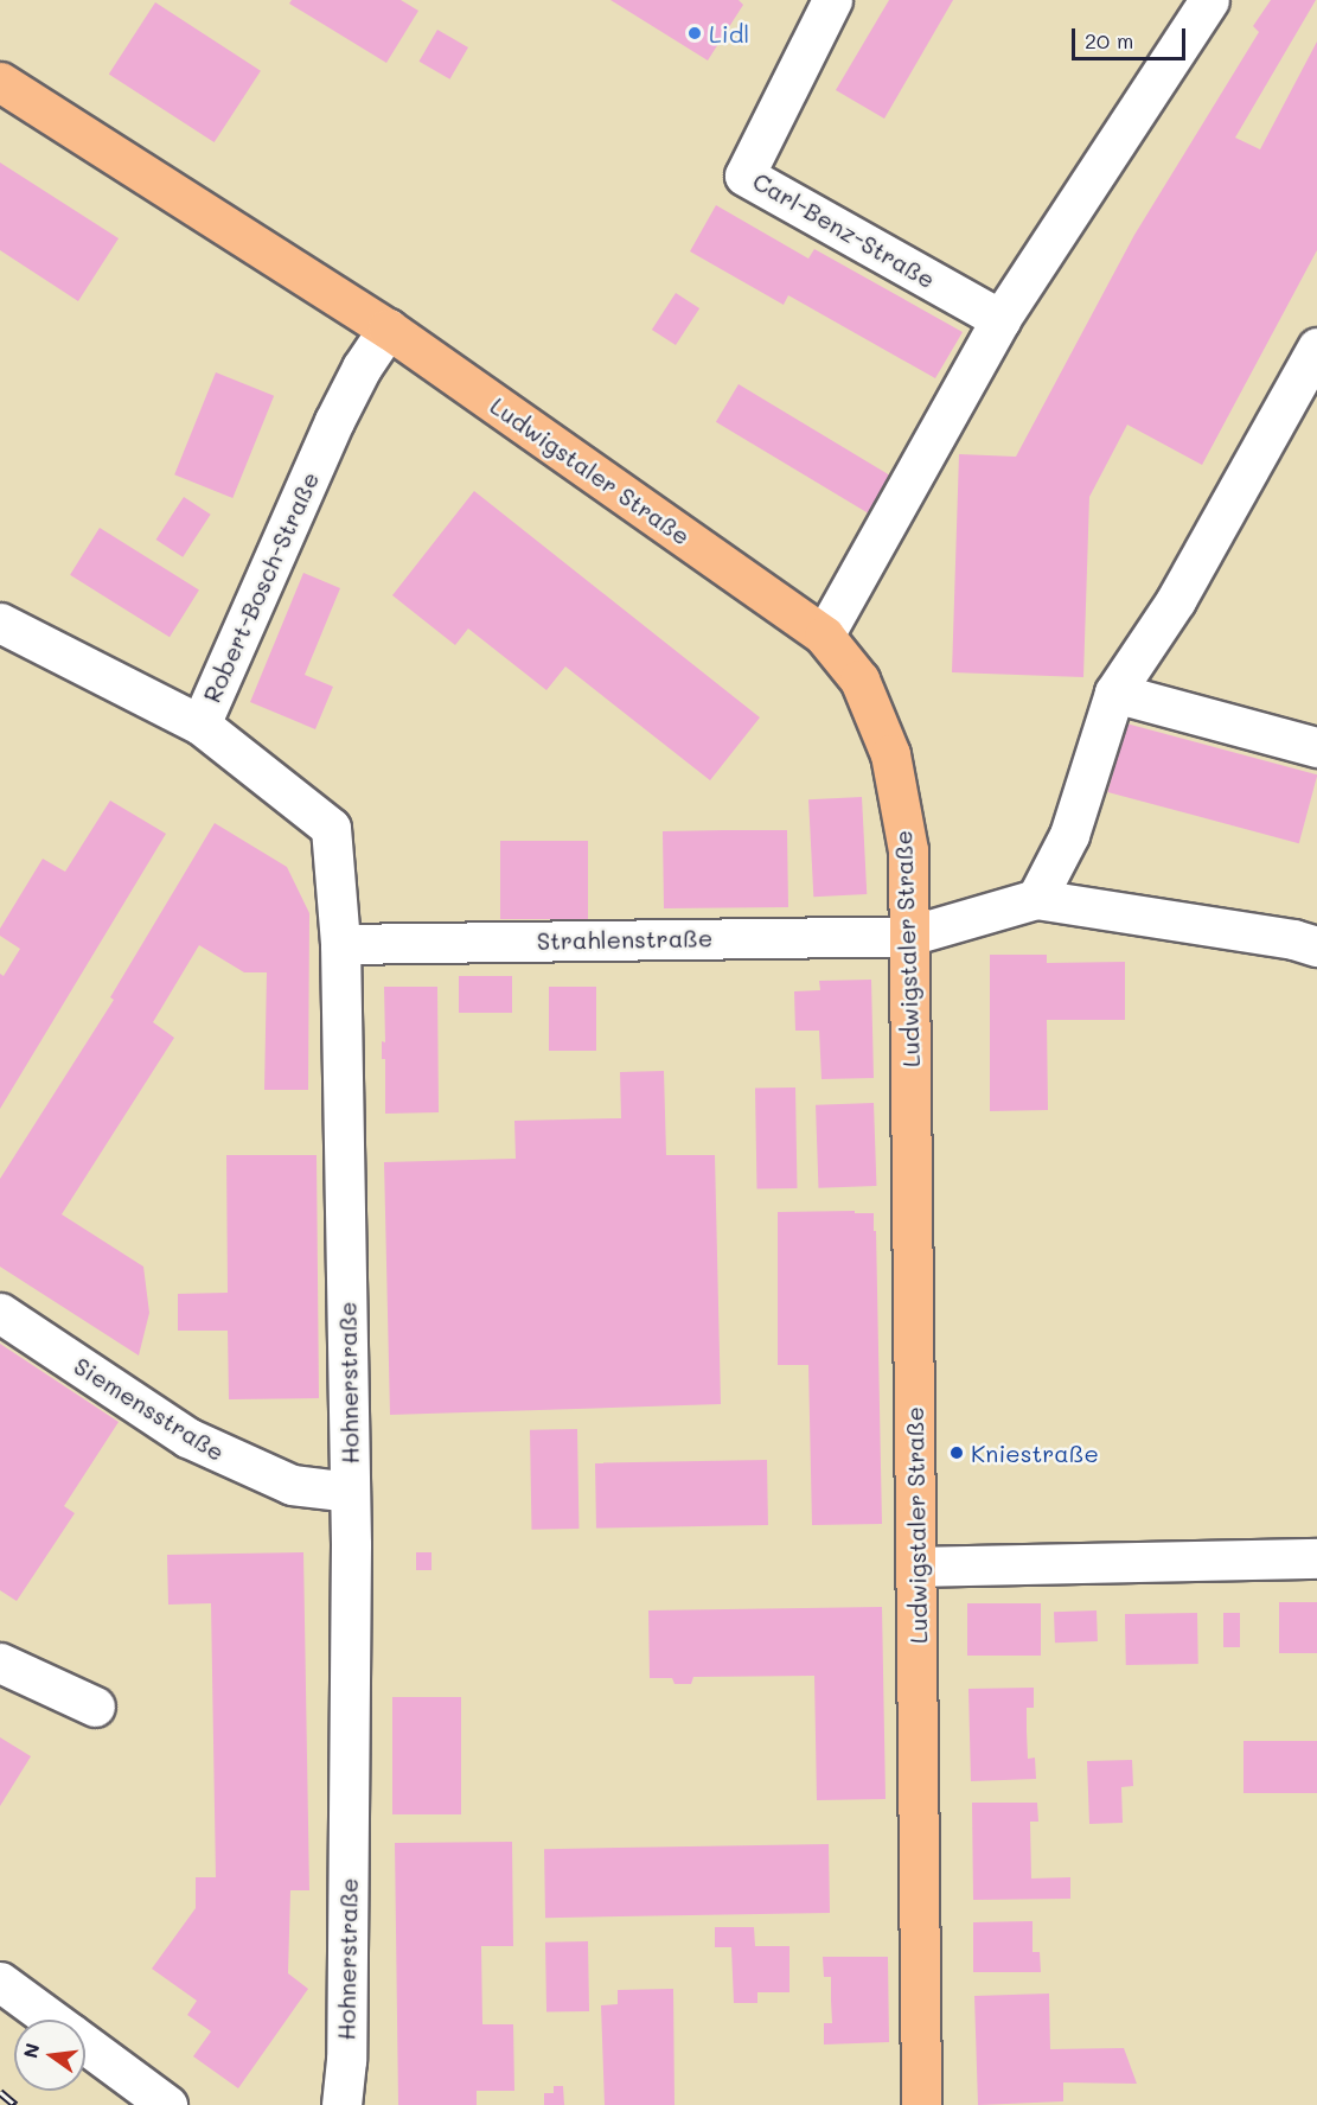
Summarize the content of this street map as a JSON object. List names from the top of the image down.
{
  "streets": {
    "main road": ["Ludwigstaler Straße"],
    "street": [
      "Carl-Benz-Straße",
      "Robert-Bosch-Straße",
      "Strahlenstraße",
      "Hohnerstraße",
      "Siemensstraße"
    ]
  },
  "crossings": [
    ["Ludwigstaler Straße", "Robert-Bosch-Straße"],
    ["Ludwigstaler Straße", "Strahlenstraße"],
    ["Robert-Bosch-Straße", "Hohnerstraße"],
    ["Strahlenstraße", "Hohnerstraße"],
    ["Hohnerstraße", "Siemensstraße"]
  ],
  "places": ["Lidl", "Kniestraße"],
  "scale_bar": "20 m",
  "north": "left"
}
